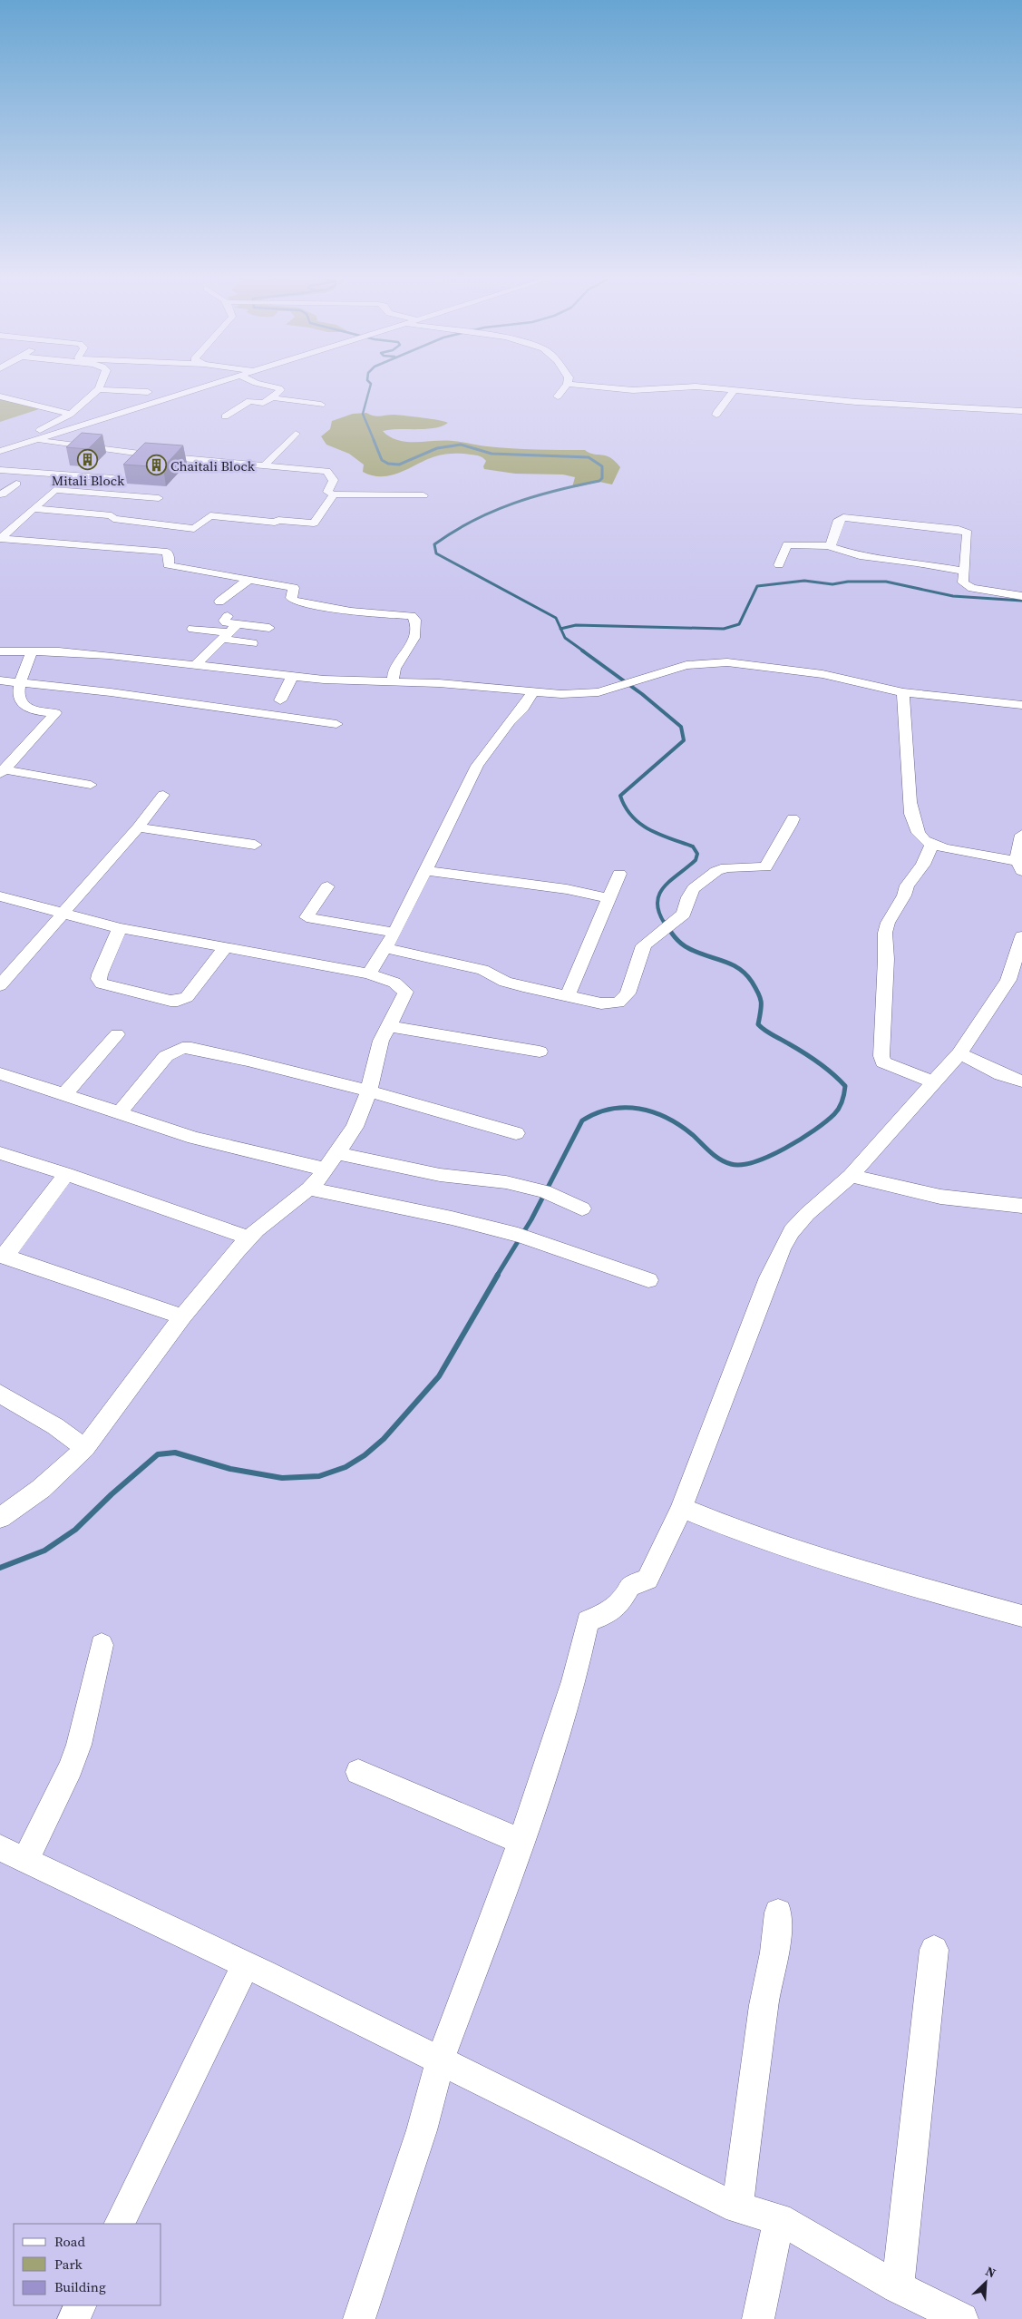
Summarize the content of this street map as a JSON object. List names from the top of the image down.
{
  "places": {
    "building": ["Mitali Block", "Chaitali Block"]
  },
  "legend": ["Road", "Park", "Building"],
  "north": "top right"
}
